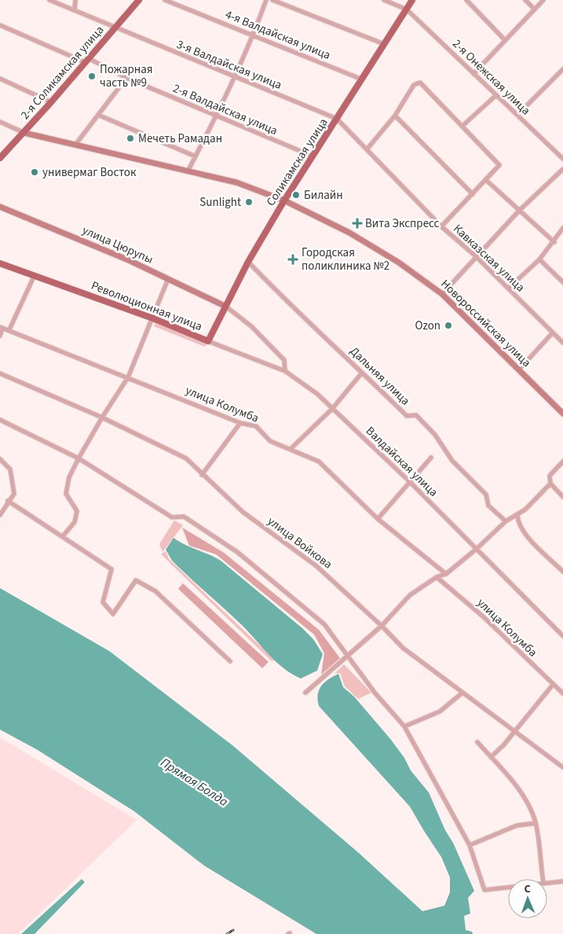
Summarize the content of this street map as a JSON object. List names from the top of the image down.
{
  "streets": {
    "main road": ["2-я Соликамская улица", "Соликамская улица", "Революционная улица"],
    "street": [
      "4-я Валдайская улица",
      "3-я Валдайская улица",
      "2-я Онежская улица",
      "2-я Валдайская улица",
      "улица Цюрупы",
      "Кавказская улица",
      "Новороссийская улица",
      "Дальняя улица",
      "улица Колумба",
      "Валдайская улица",
      "улица Войкова"
    ]
  },
  "crossings": [
    ["4-я Валдайская улица", "Соликамская улица"],
    ["3-я Валдайская улица", "2-я Соликамская улица"],
    ["3-я Валдайская улица", "Соликамская улица"],
    ["3-я Валдайская улица", "Кавказская улица"],
    ["2-я Соликамская улица", "2-я Валдайская улица"],
    ["2-я Соликамская улица", "Новороссийская улица"],
    ["2-я Онежская улица", "Соликамская улица"],
    ["2-я Валдайская улица", "Соликамская улица"],
    ["Соликамская улица", "улица Цюрупы"],
    ["Соликамская улица", "Кавказская улица"],
    ["Соликамская улица", "Революционная улица"],
    ["Соликамская улица", "Новороссийская улица"],
    ["Соликамская улица", "Дальняя улица"],
    ["Революционная улица", "Валдайская улица"]
  ],
  "water": ["Прямая Болда"],
  "places": {
    "other": [
      "Пожарная часть №9",
      "Мечеть Рамадан",
      "универмаг Восток",
      "Билайн",
      "Sunlight",
      "Ozon"
    ],
    "health": ["Вита Экспресс", "Городская поликлиника №2"]
  },
  "north": "top"
}
